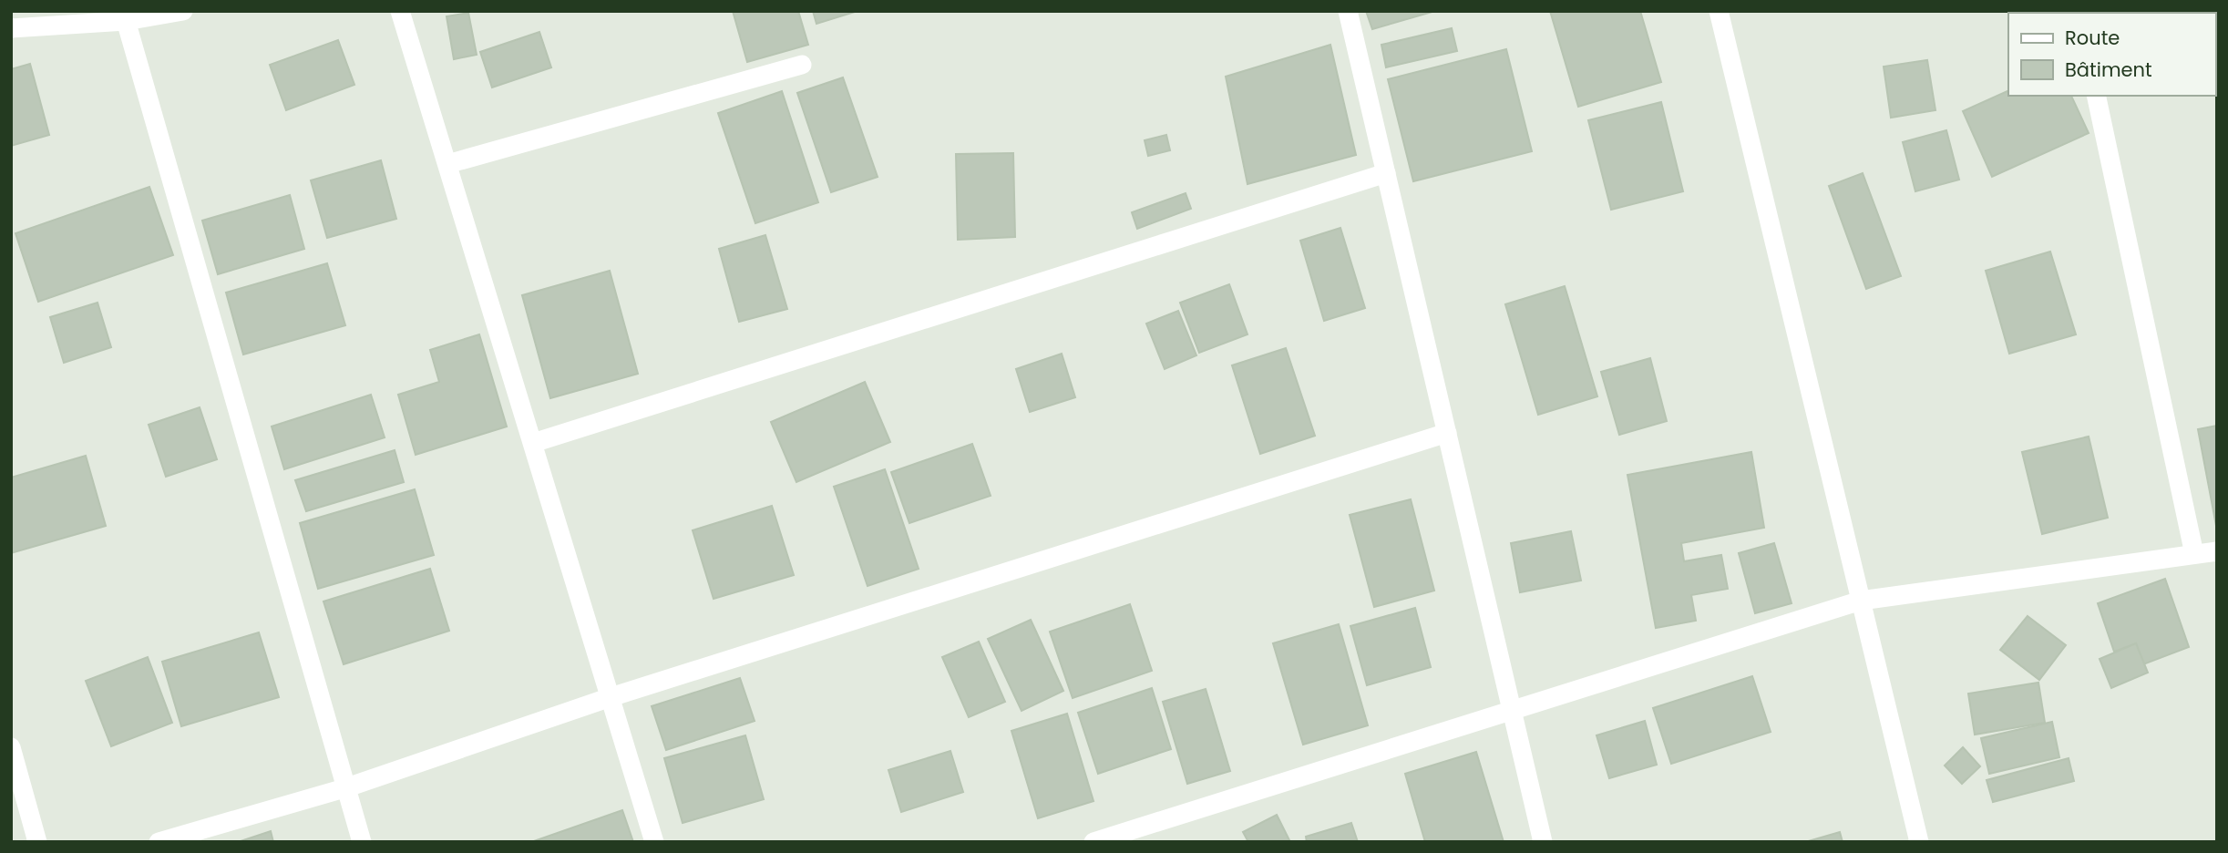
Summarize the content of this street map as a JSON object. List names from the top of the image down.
{
  "legend": ["Route", "Bâtiment"]
}
